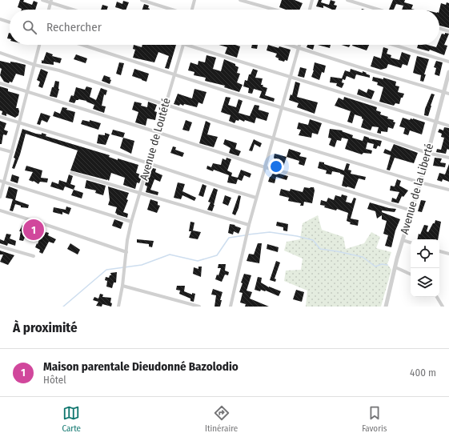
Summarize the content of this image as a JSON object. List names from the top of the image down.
{
  "streets": {
    "street": ["Avenue de Loutété", "Avenue de la Liberté"]
  },
  "page": {
    "search": "Rechercher",
    "pins": "1",
    "heading": "À proximité",
    "list": [
      {
        "mark": "1",
        "name": "Maison parentale Dieudonné Bazolodio",
        "note": "Hôtel",
        "value": "400 m"
      }
    ],
    "nav": ["Carte", "Itinéraire", "Favoris"]
  }
}
